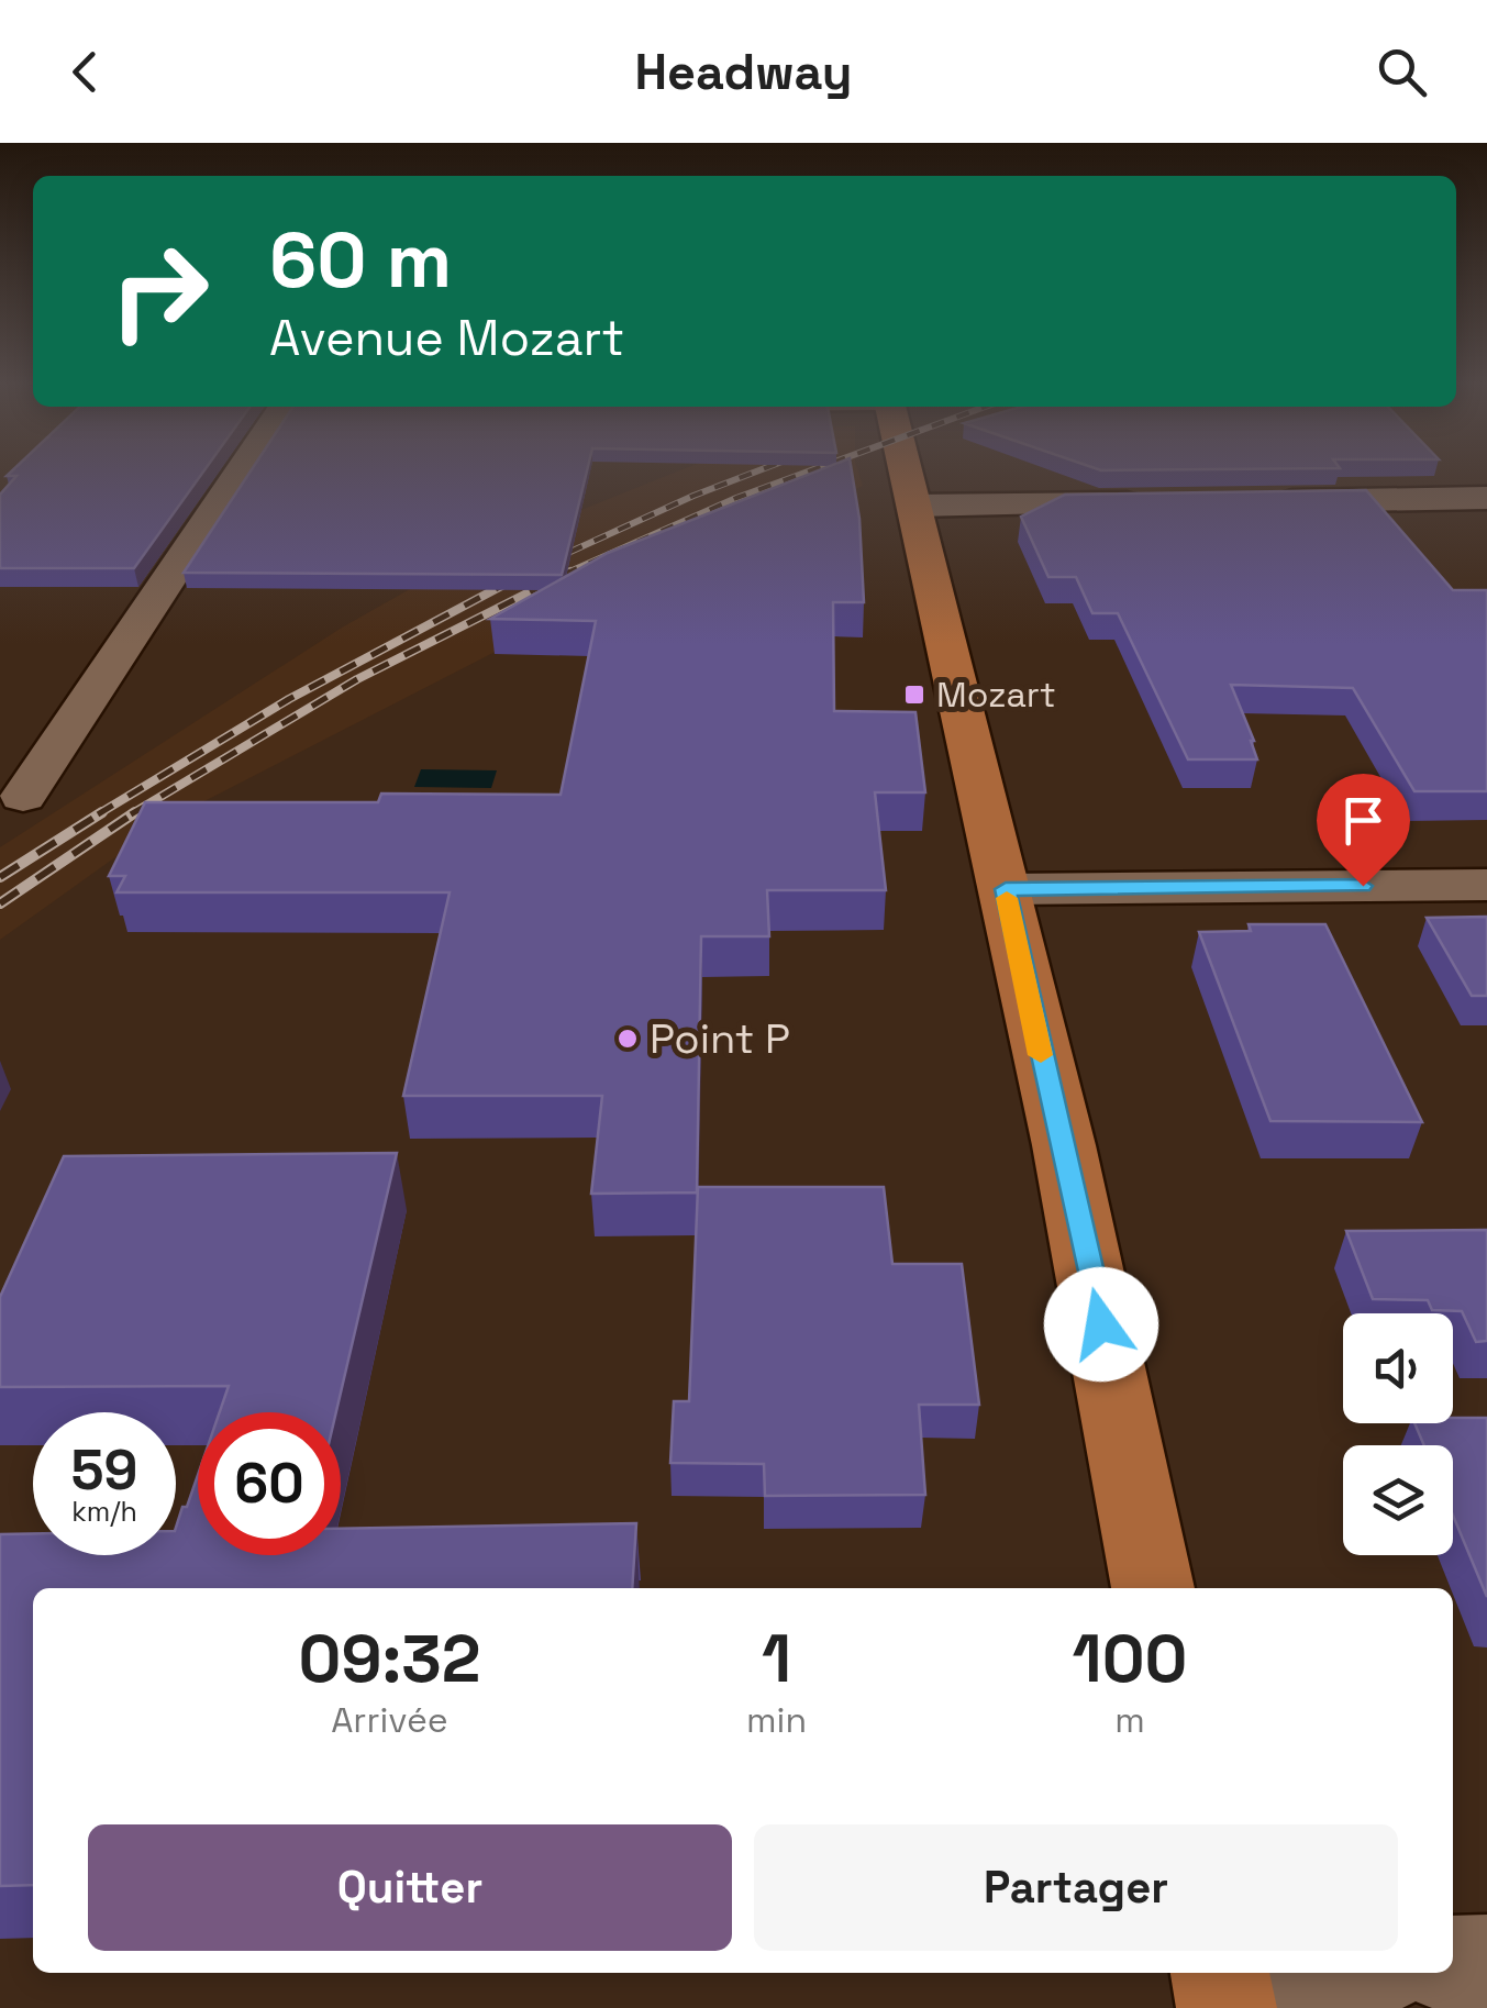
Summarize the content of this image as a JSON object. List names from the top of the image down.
{
  "places": {
    "transit": ["Mozart"],
    "other": ["Point P"]
  },
  "page": {
    "header": "Headway",
    "turn": ["60 m", "Avenue Mozart"],
    "speed": "59 km/h",
    "limit": "60",
    "eta": [
      "09:32",
      "Arrivée",
      "1",
      "min",
      "100",
      "m"
    ],
    "buttons": ["Quitter", "Partager"]
  }
}
